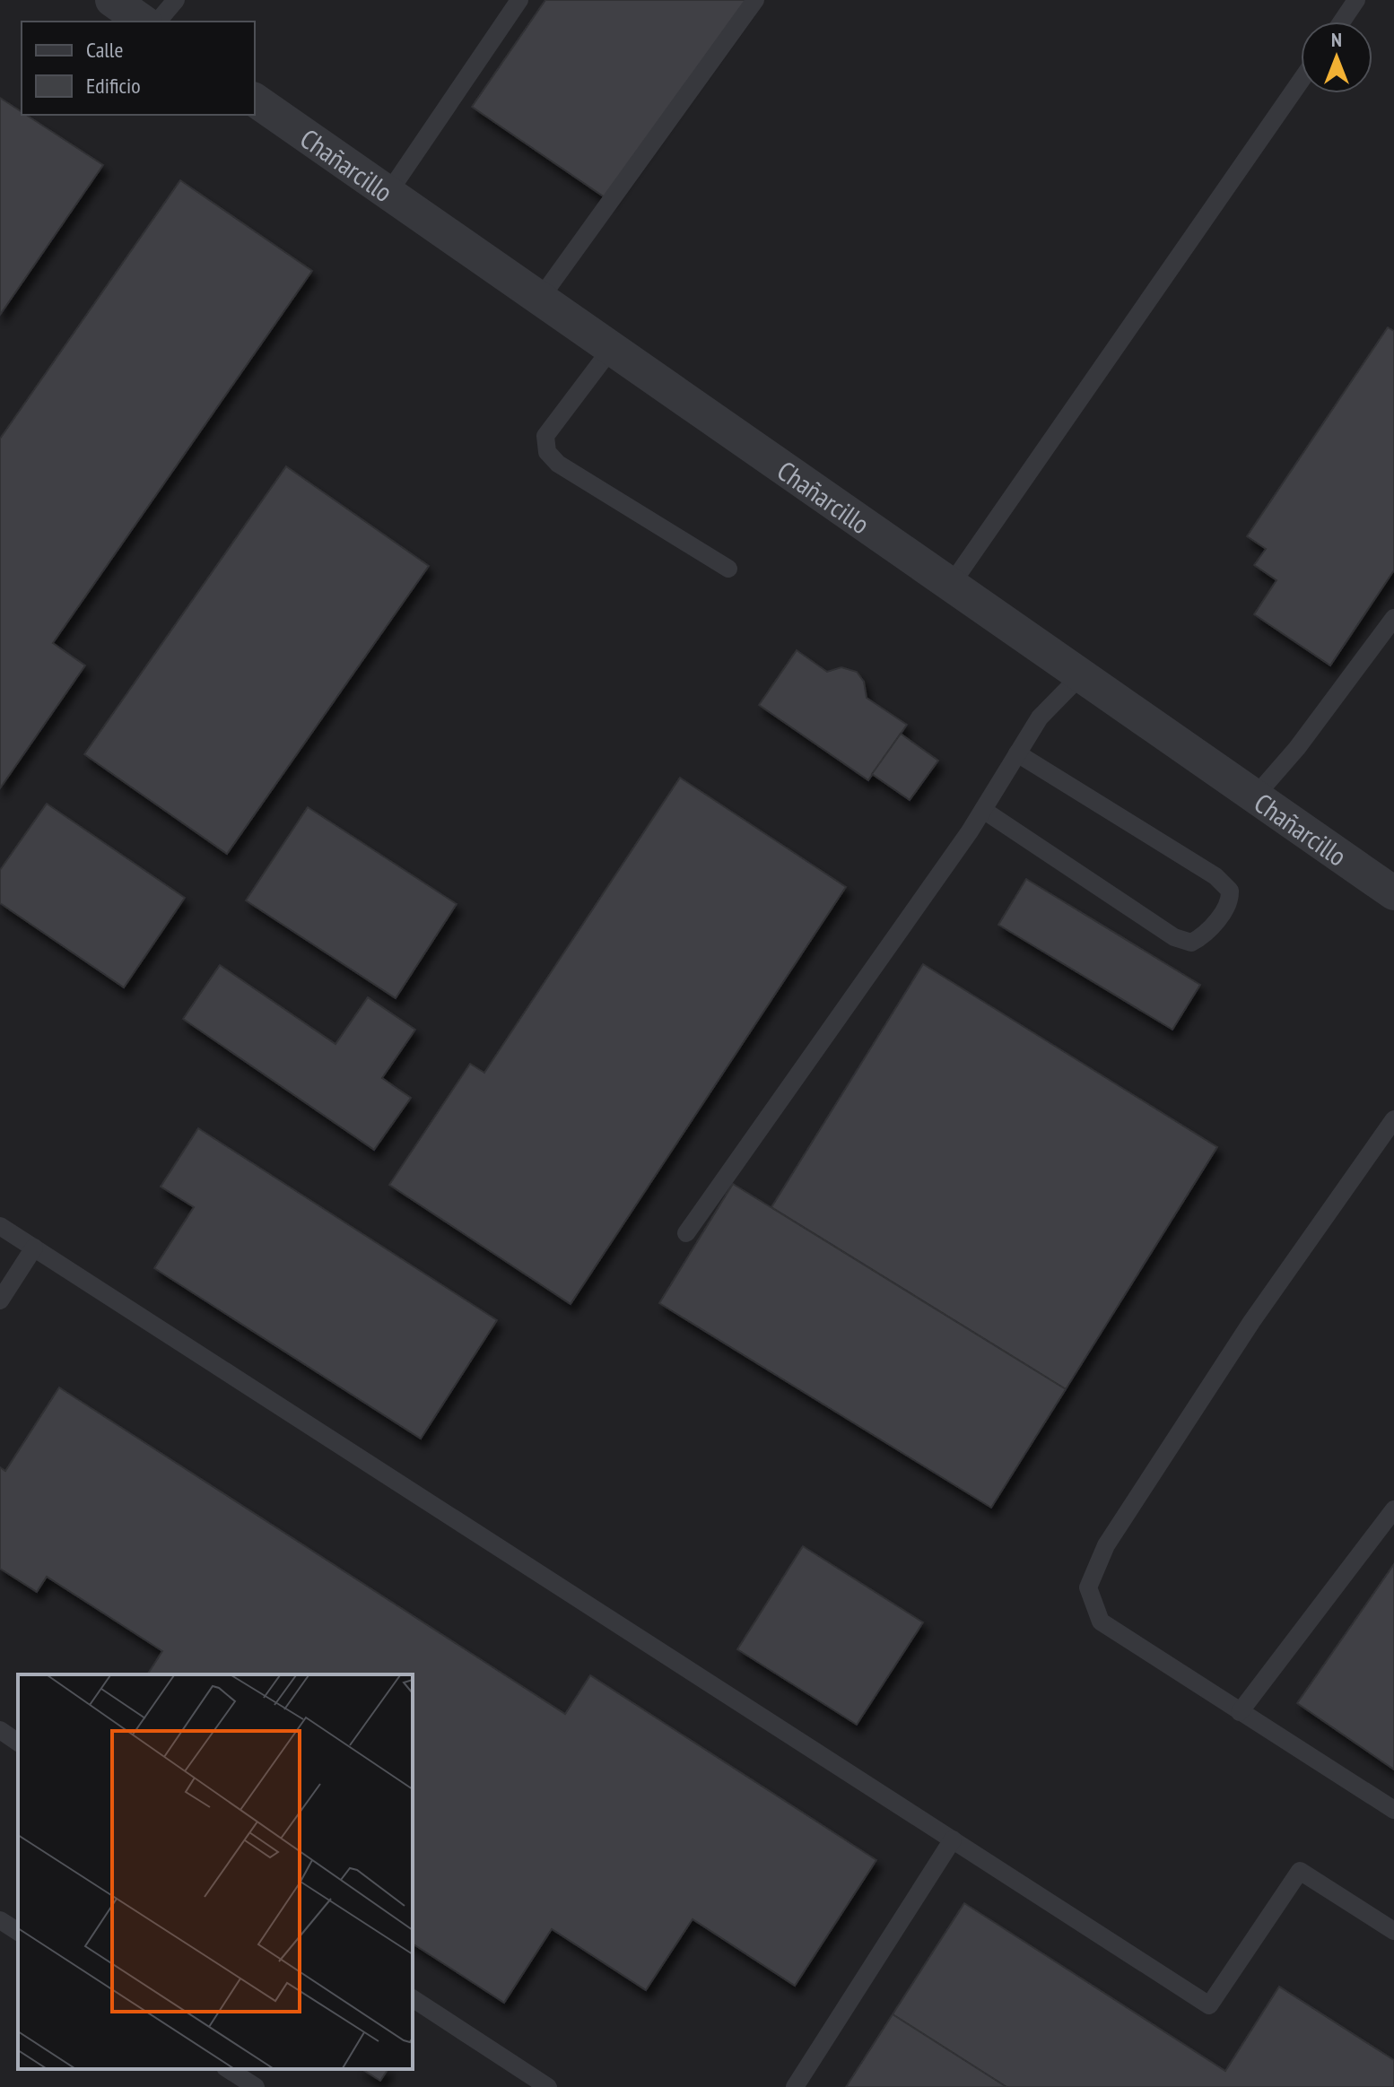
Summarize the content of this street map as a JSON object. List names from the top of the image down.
{
  "streets": {
    "street": ["Chañarcillo"]
  },
  "legend": ["Calle", "Edificio"],
  "north": "top"
}
